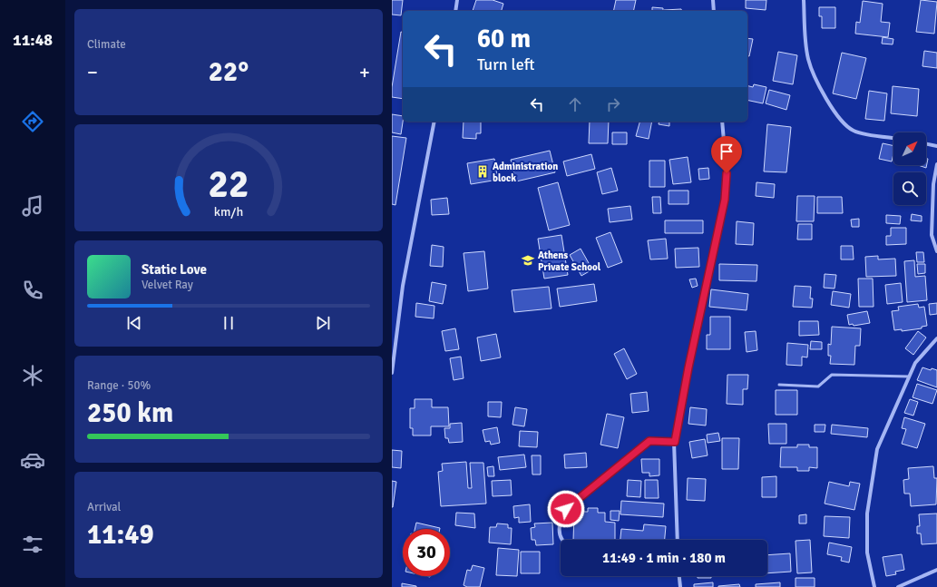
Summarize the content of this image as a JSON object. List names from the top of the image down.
{
  "places": {
    "building": ["Administration block"],
    "school or university": ["Athens Private School"]
  },
  "north": "top right",
  "page": {
    "tabs": "11:48",
    "tile": [
      "Climate",
      ["Range · 50%", "250 km"],
      ["Arrival", "11:49"]
    ],
    "turn": ["60 m", "Turn left"],
    "heat": ["−", "22°", "+"],
    "song": ["Static Love", "Velvet Ray"],
    "limit": "30",
    "trip": "11:49 · 1 min · 180 m",
    "gauge": ["22", "km/h"]
  }
}
